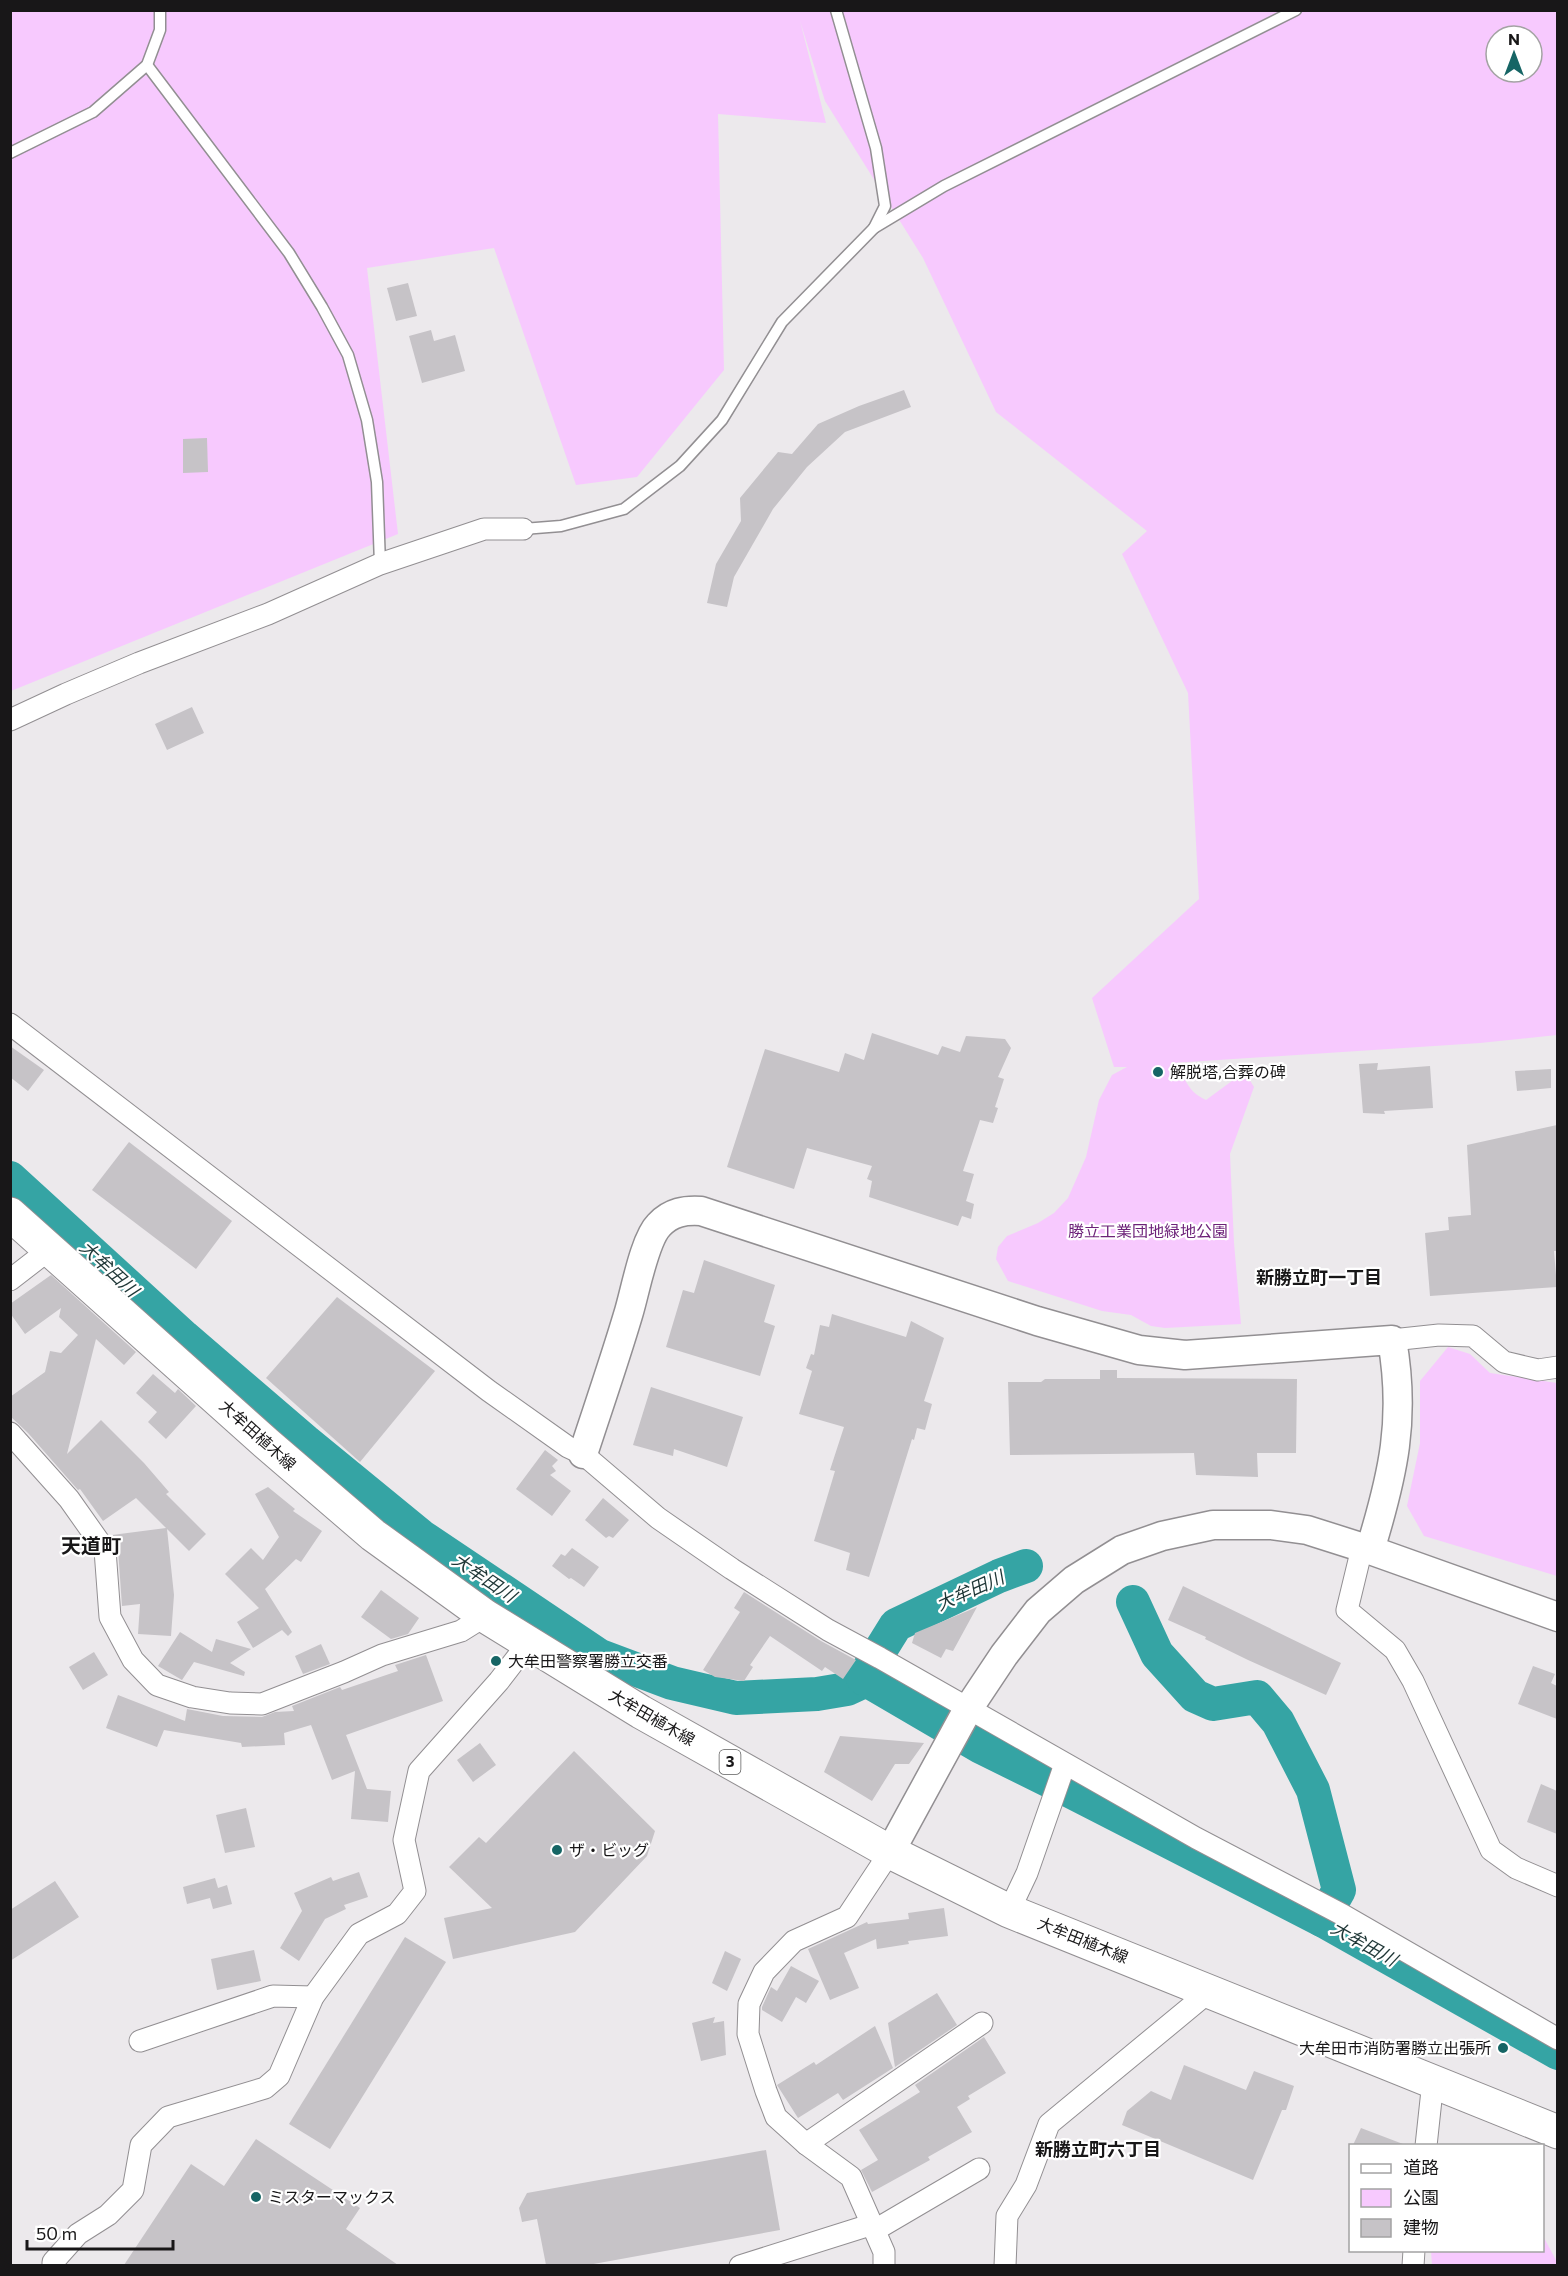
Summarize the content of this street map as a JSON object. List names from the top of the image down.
{
  "streets": {
    "main road": ["大牟田植木線", "3"]
  },
  "districts": ["新勝立町一丁目", "天道町", "新勝立町六丁目"],
  "water": ["大牟田川"],
  "parks": ["勝立工業団地緑地公園"],
  "places": [
    "解脱塔,合葬の碑",
    "大牟田警察署勝立交番",
    "ザ・ビッグ",
    "大牟田市消防署勝立出張所",
    "ミスターマックス"
  ],
  "legend": ["道路", "公園", "建物"],
  "scale_bar": "50 m",
  "north": "top"
}
